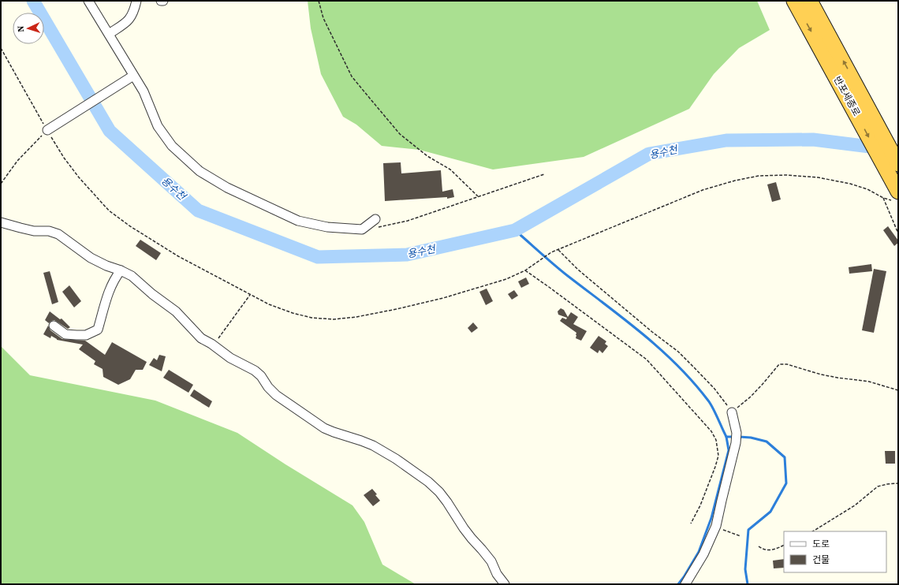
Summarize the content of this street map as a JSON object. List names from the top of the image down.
{
  "streets": {
    "highway": ["반포세종로"]
  },
  "water": ["용수천"],
  "legend": ["도로", "건물"],
  "north": "left"
}
